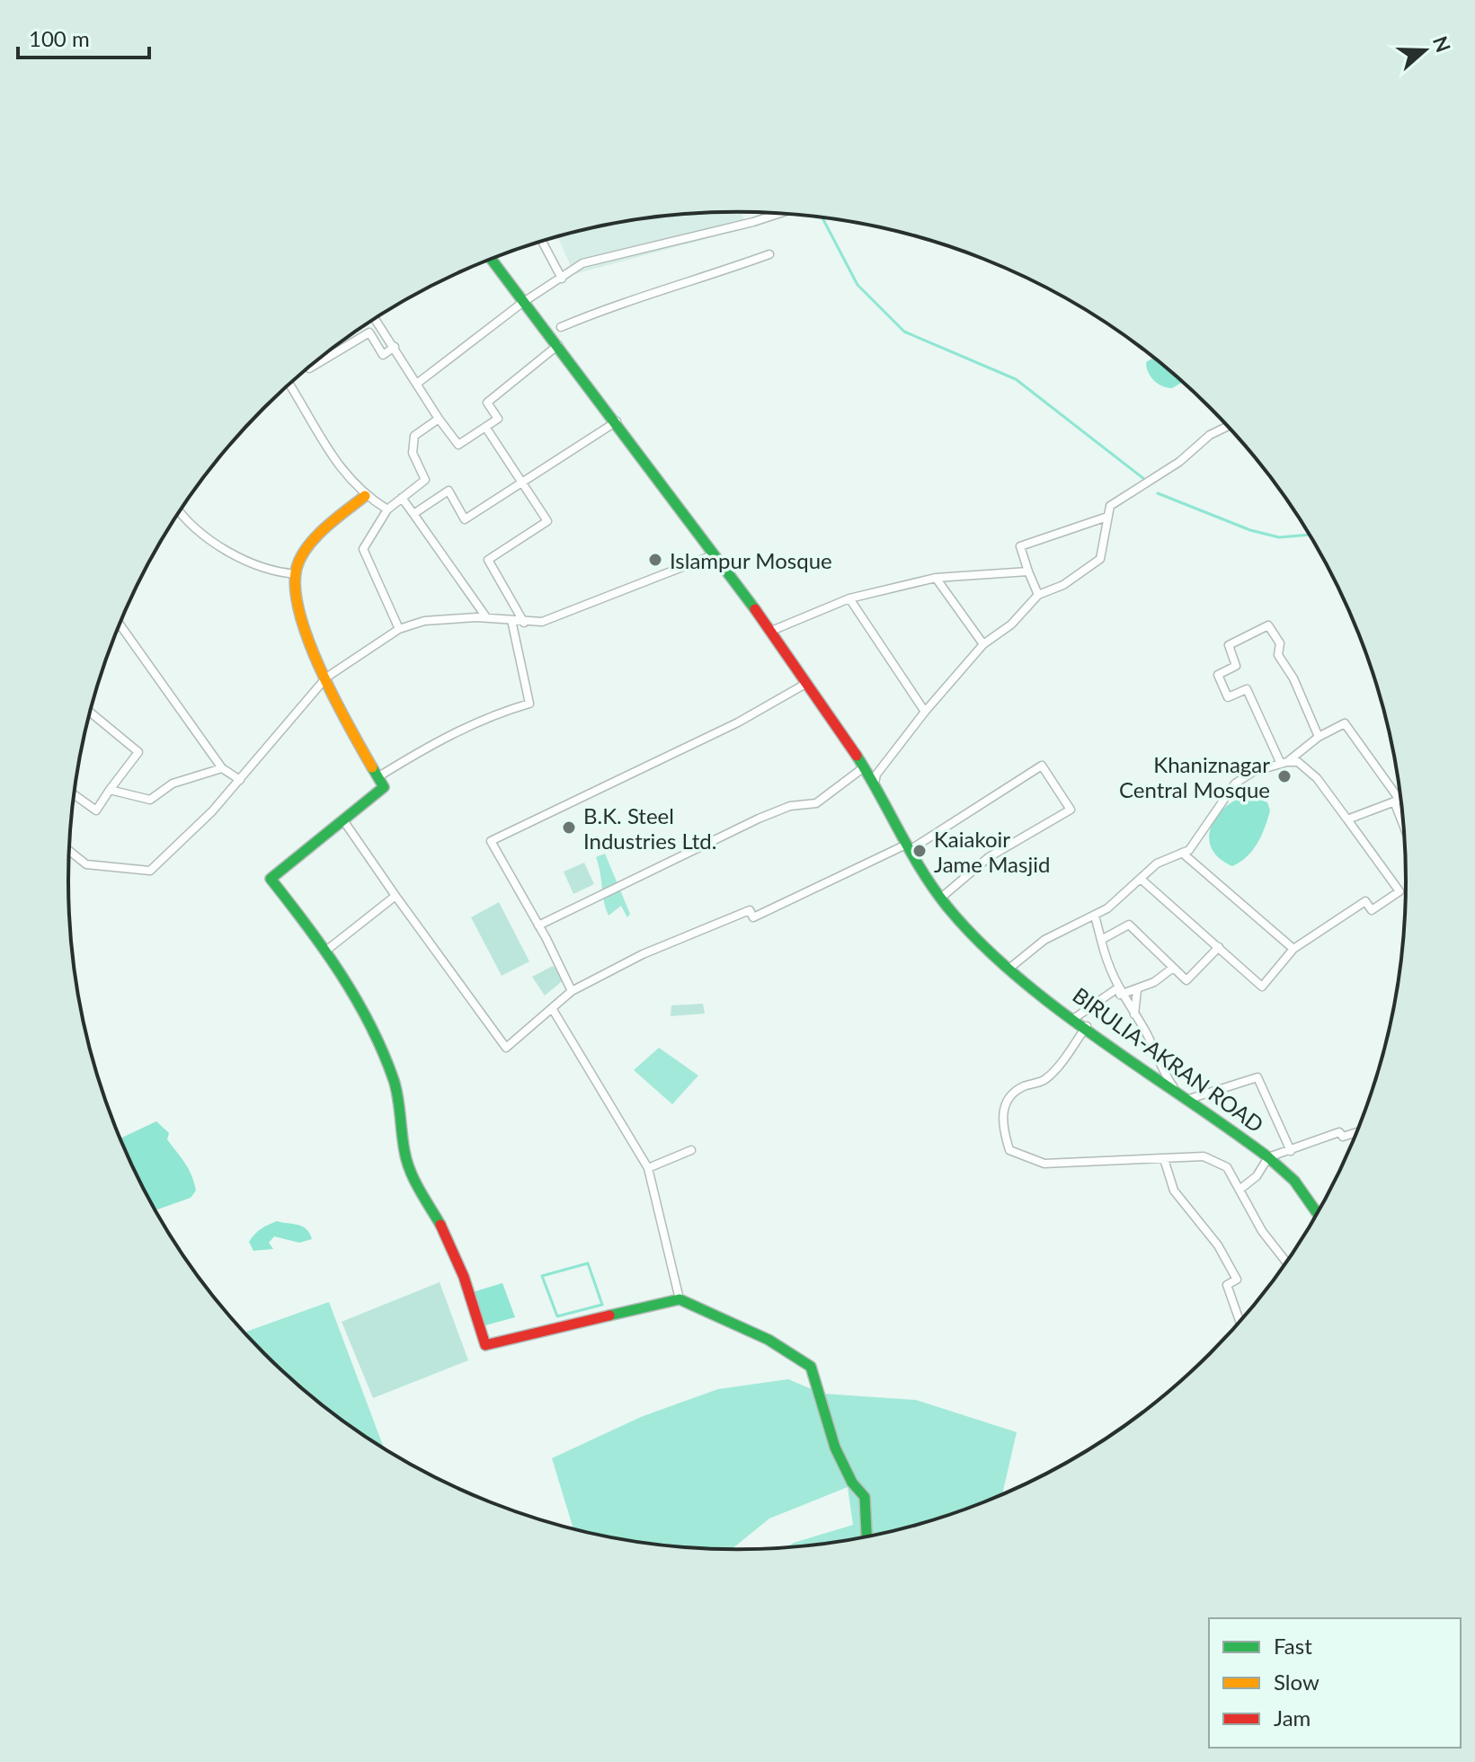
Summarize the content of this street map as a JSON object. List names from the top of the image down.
{
  "streets": {
    "street": ["BIRULIA-AKRAN ROAD"]
  },
  "places": [
    "Islampur Mosque",
    "Khaniznagar Central Mosque",
    "B.K. Steel Industries Ltd.",
    "Kaiakoir Jame Masjid"
  ],
  "legend": ["Fast", "Slow", "Jam"],
  "scale_bar": "100 m",
  "north": "right"
}
